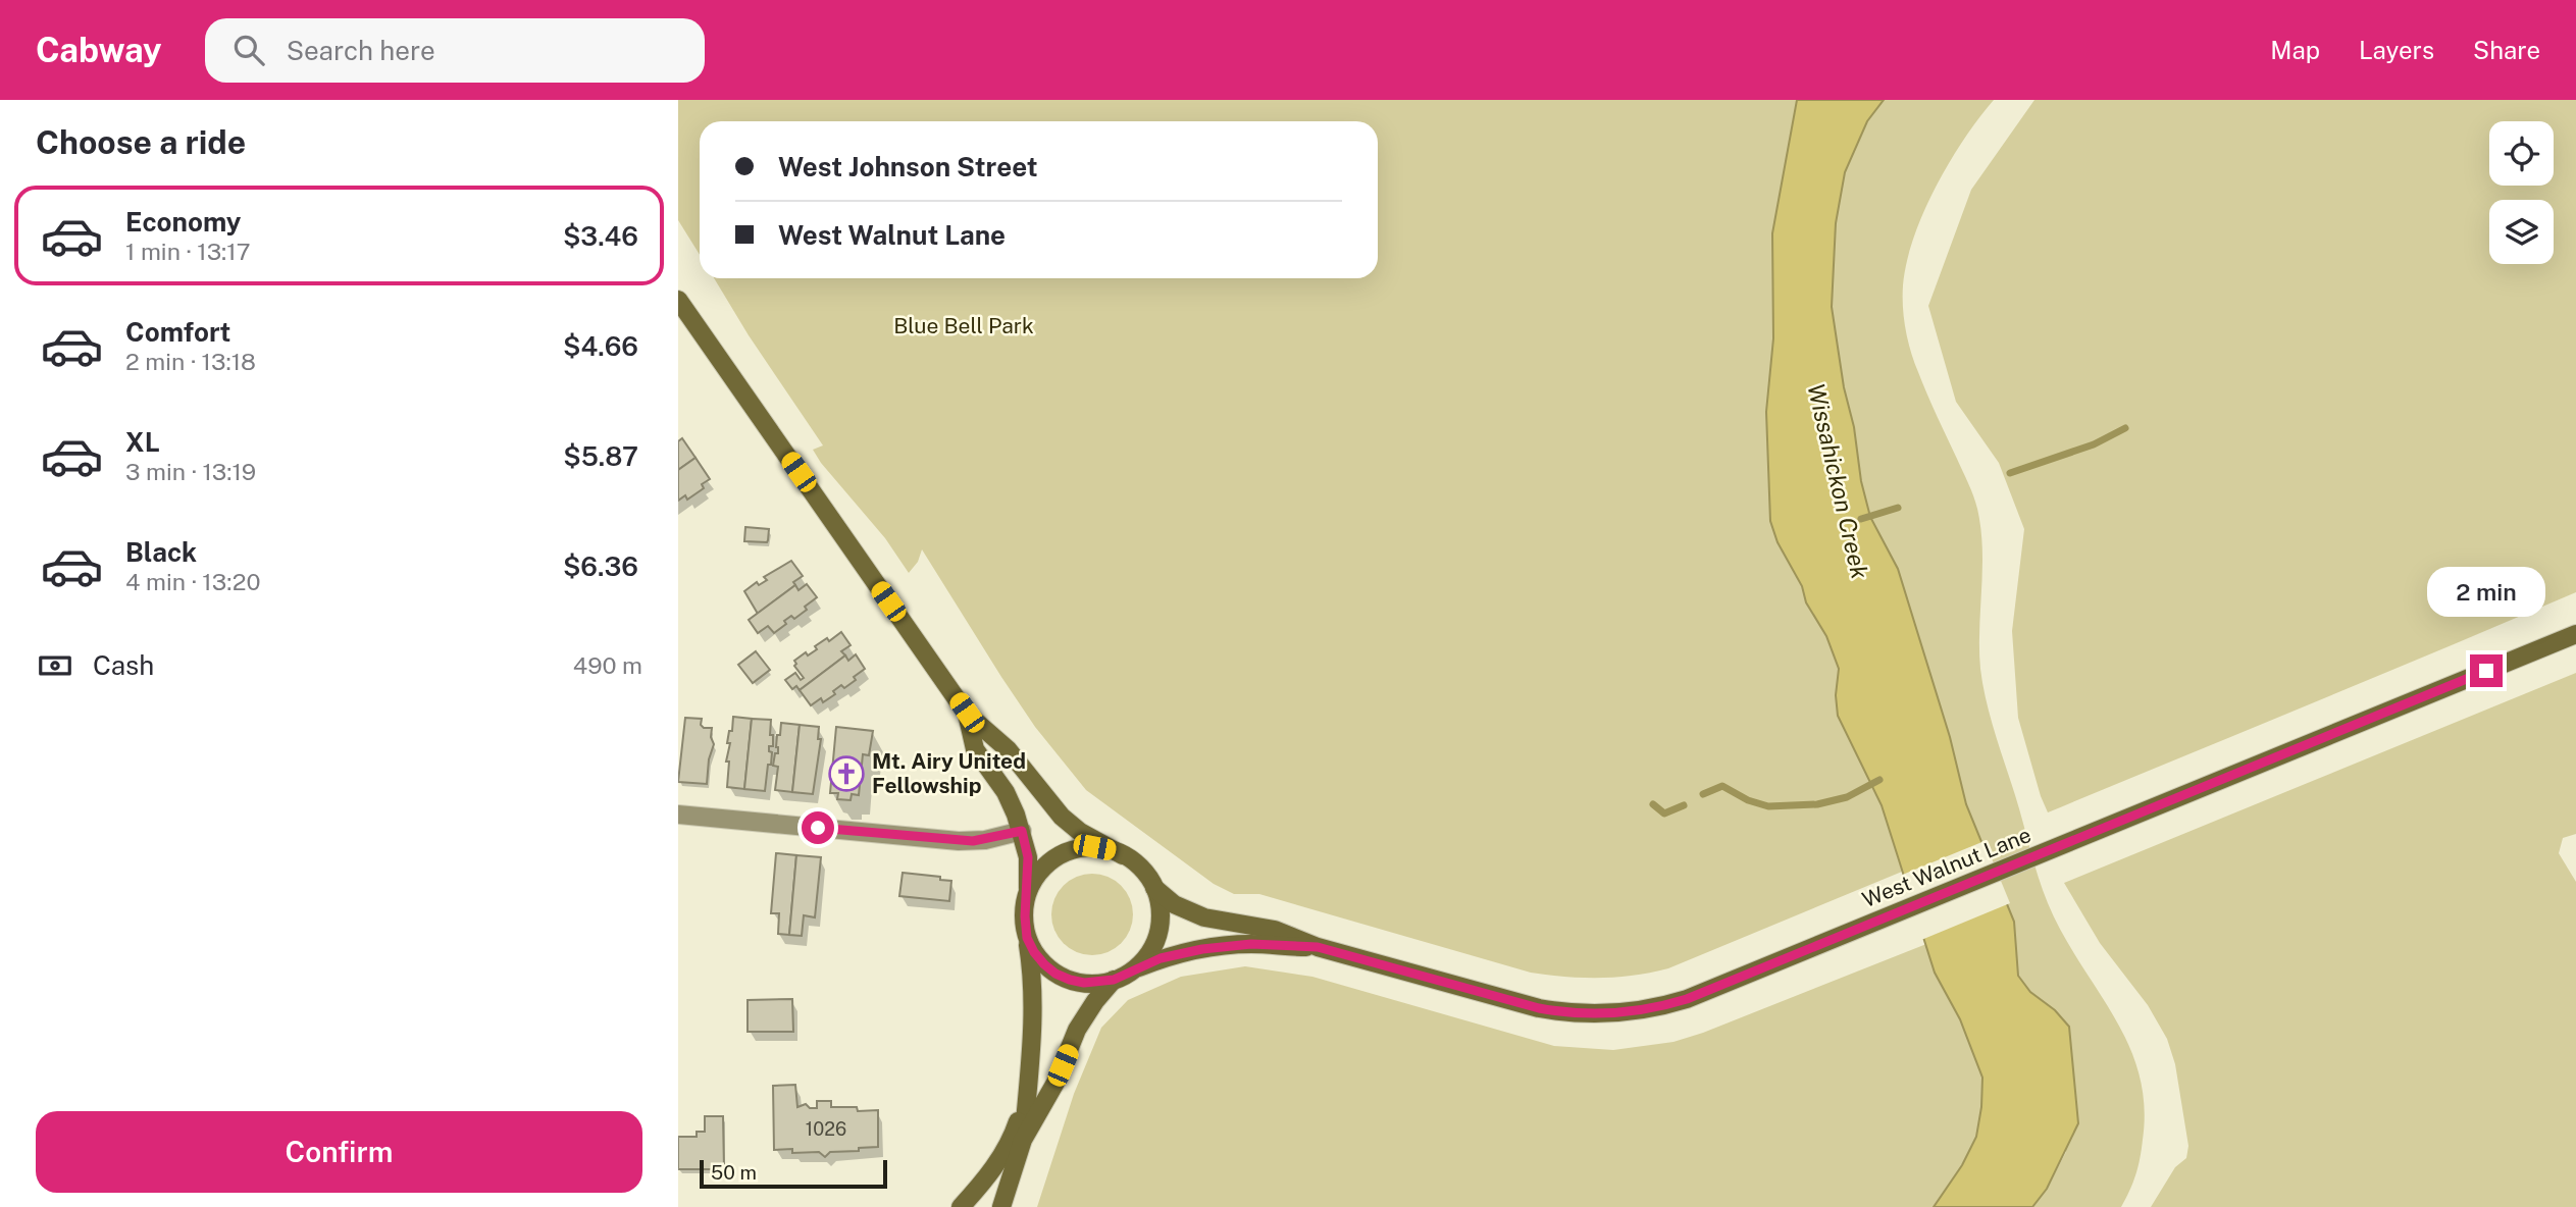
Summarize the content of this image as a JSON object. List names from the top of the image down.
{
  "streets": {
    "street": ["West Walnut Lane"]
  },
  "water": ["Wissahickon Creek"],
  "parks": ["Blue Bell Park"],
  "places": {
    "church": ["Mt. Airy United Fellowship"]
  },
  "house_numbers": ["1026"],
  "scale_bar": "50 m",
  "page": {
    "header": "Cabway",
    "search": "Search here",
    "nav": ["Map", "Layers", "Share"],
    "heading": "Choose a ride",
    "banner": ["West Johnson Street", "West Walnut Lane"],
    "list": [
      {
        "name": "Economy",
        "note": "1 min · 13:17",
        "value": "$3.46"
      },
      {
        "name": "Comfort",
        "note": "2 min · 13:18",
        "value": "$4.66"
      },
      {
        "name": "XL",
        "note": "3 min · 13:19",
        "value": "$5.87"
      },
      {
        "name": "Black",
        "note": "4 min · 13:20",
        "value": "$6.36"
      }
    ],
    "bubble": "2 min",
    "pay": ["Cash", "490 m"],
    "buttons": "Confirm",
    "scale": "50 m"
  }
}
